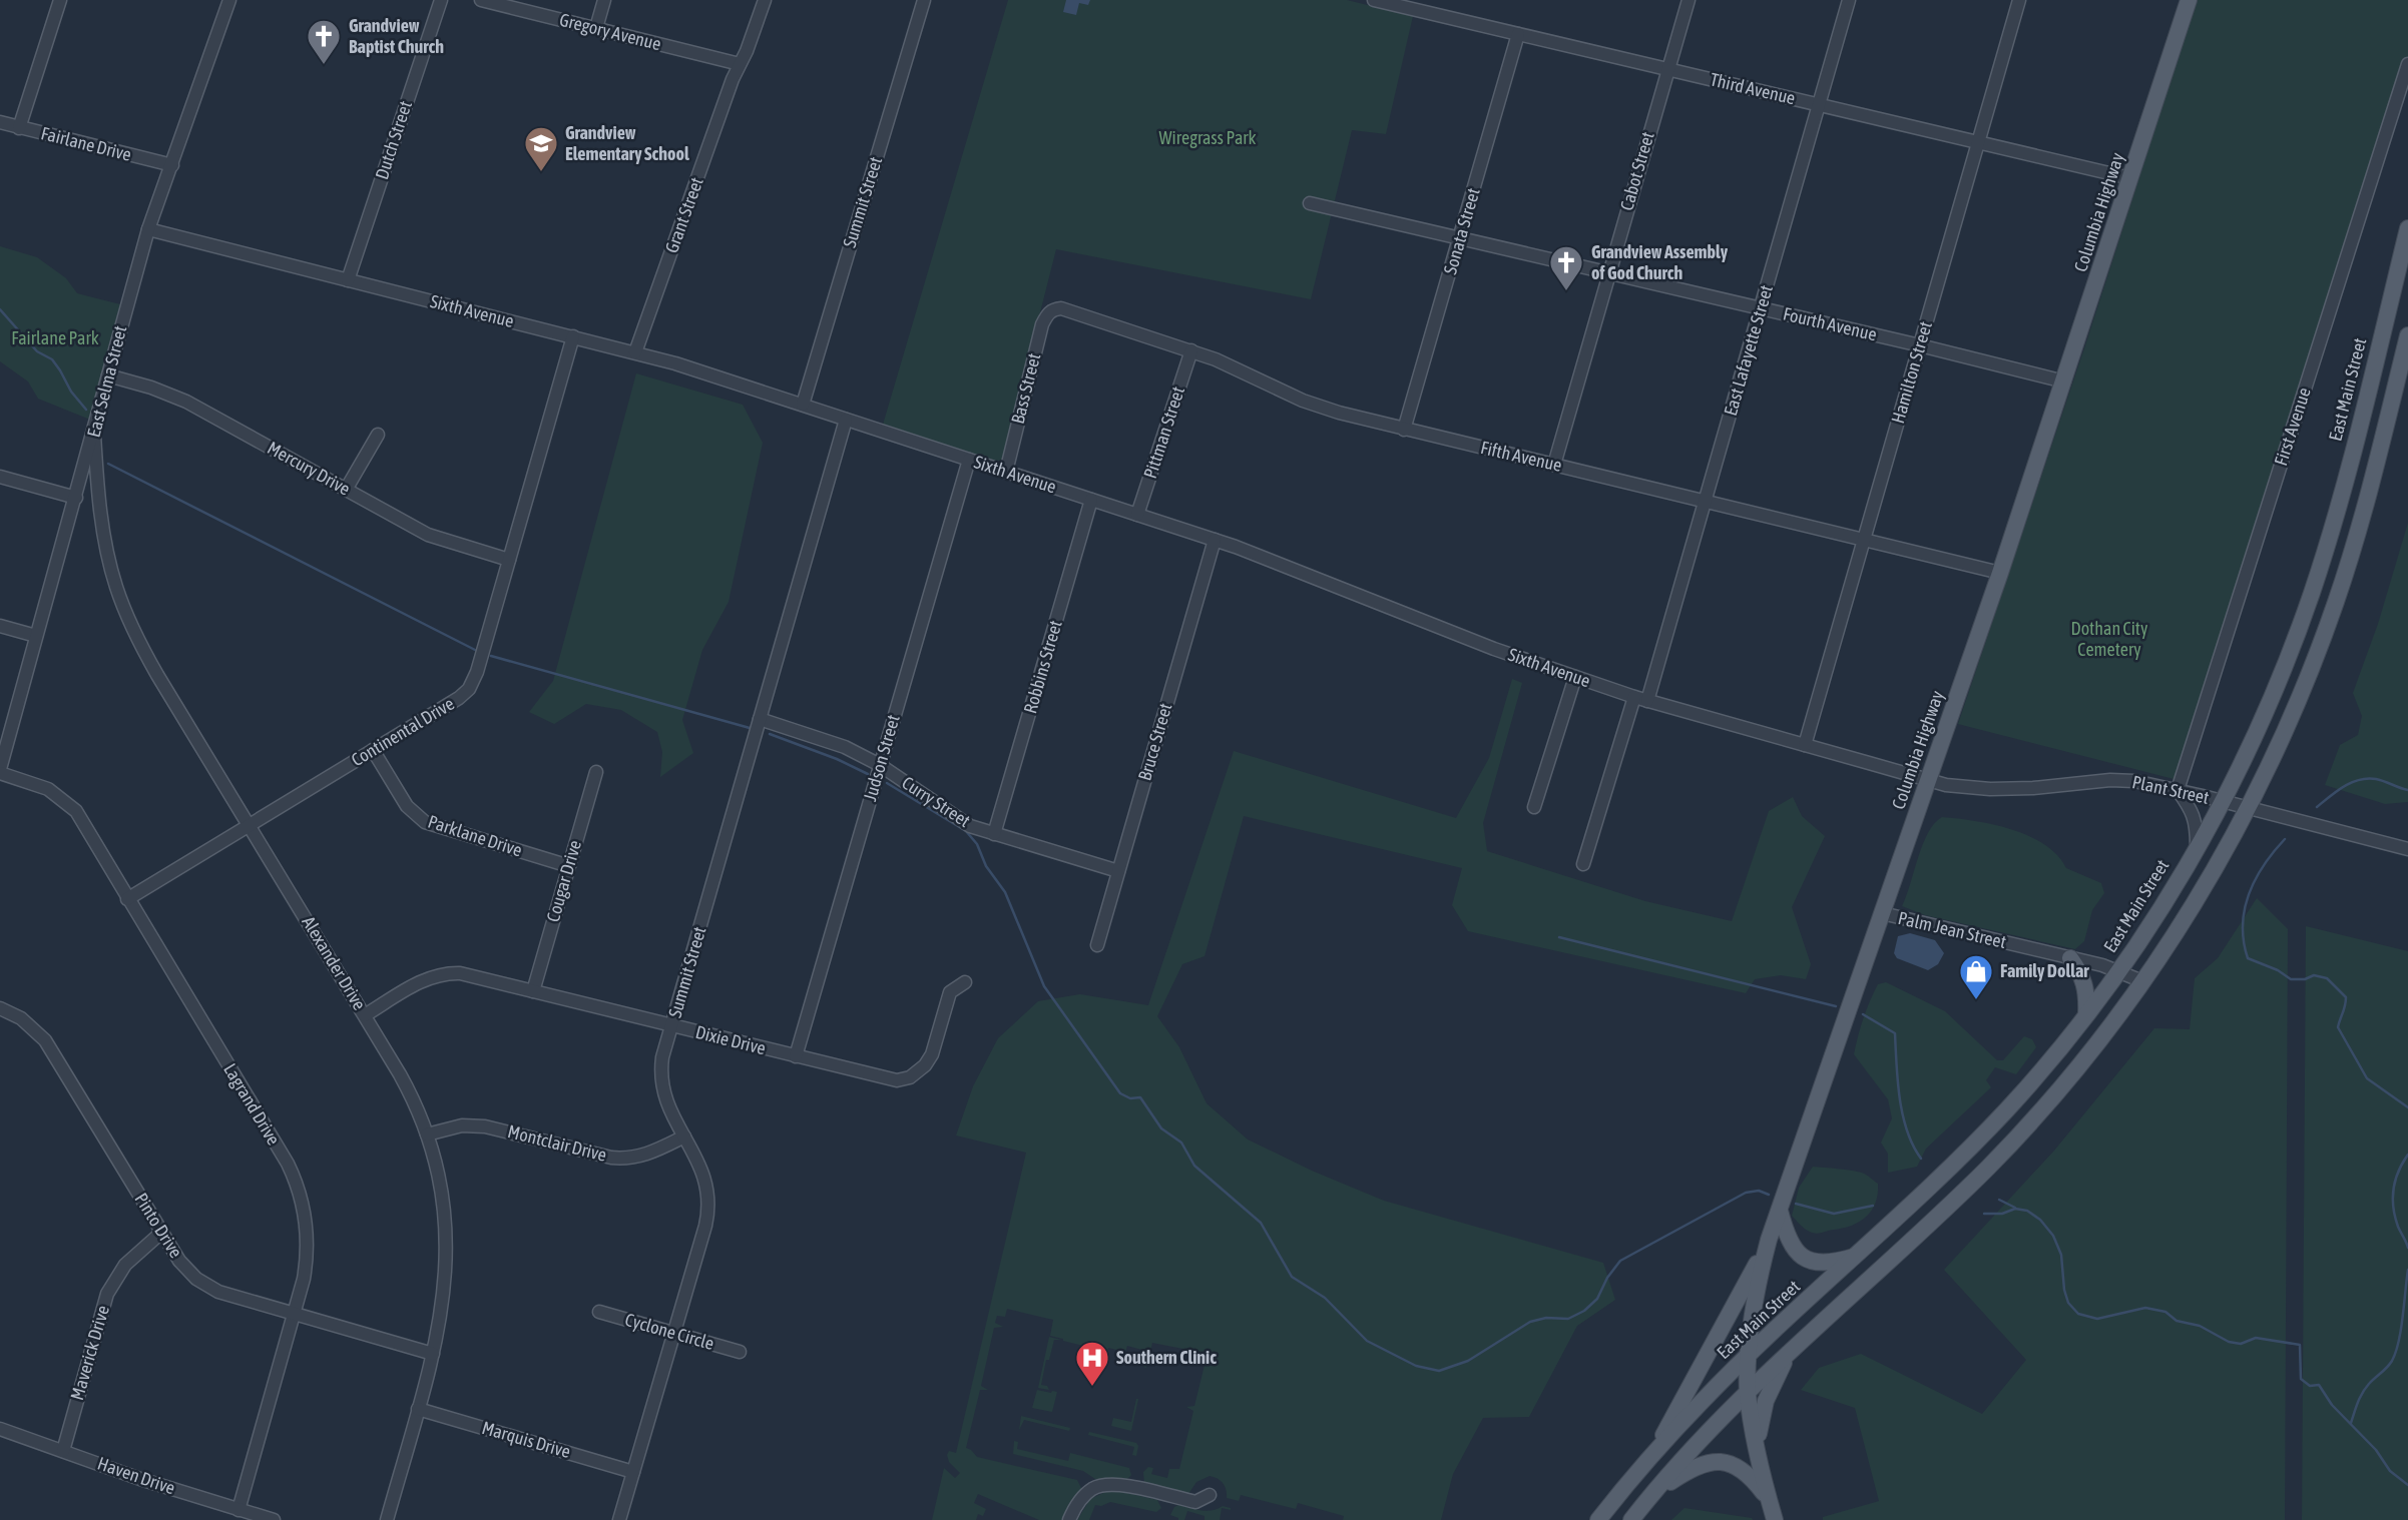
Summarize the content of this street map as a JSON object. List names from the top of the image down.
{
  "streets": {
    "main road": ["Columbia Highway", "East Main Street"],
    "street": [
      "Gregory Avenue",
      "Third Avenue",
      "Dutch Street",
      "Fairlane Drive",
      "Cabot Street",
      "Summit Street",
      "Grant Street",
      "Sonata Street",
      "Sixth Avenue",
      "Fourth Avenue",
      "East Lafayette Street",
      "Hamilton Street",
      "East Selma Street",
      "Bass Street",
      "First Avenue",
      "Pittman Street",
      "Fifth Avenue",
      "Mercury Drive",
      "Robbins Street",
      "Continental Drive",
      "Bruce Street",
      "Judson Street",
      "Plant Street",
      "Curry Street",
      "Parklane Drive",
      "Cougar Drive",
      "Palm Jean Street",
      "Alexander Drive",
      "Dixie Drive",
      "Lagrand Drive",
      "Montclair Drive",
      "Pinto Drive",
      "Cyclone Circle",
      "Maverick Drive",
      "Marquis Drive",
      "Haven Drive"
    ]
  },
  "crossings": [
    ["Gregory Avenue", "Grant Street"],
    ["Third Avenue", "Cabot Street"],
    ["Third Avenue", "Columbia Highway"],
    ["Third Avenue", "Sonata Street"],
    ["Third Avenue", "East Lafayette Street"],
    ["Third Avenue", "Hamilton Street"],
    ["Dutch Street", "Sixth Avenue"],
    ["Fairlane Drive", "East Selma Street"],
    ["Cabot Street", "Fourth Avenue"],
    ["Cabot Street", "Fifth Avenue"],
    ["Summit Street", "Sixth Avenue"],
    ["Summit Street", "Curry Street"],
    ["Summit Street", "Dixie Drive"],
    ["Summit Street", "Montclair Drive"],
    ["Summit Street", "Cyclone Circle"],
    ["Summit Street", "Marquis Drive"],
    ["Columbia Highway", "Fourth Avenue"],
    ["Columbia Highway", "East Main Street"],
    ["Columbia Highway", "Fifth Avenue"],
    ["Columbia Highway", "Plant Street"],
    ["Columbia Highway", "Palm Jean Street"],
    ["Grant Street", "Sixth Avenue"],
    ["Sonata Street", "Fourth Avenue"],
    ["Sonata Street", "Fifth Avenue"],
    ["Sixth Avenue", "East Lafayette Street"],
    ["Sixth Avenue", "Hamilton Street"],
    ["Sixth Avenue", "East Selma Street"],
    ["Sixth Avenue", "Bass Street"],
    ["Sixth Avenue", "Pittman Street"],
    ["Sixth Avenue", "Robbins Street"],
    ["Sixth Avenue", "Continental Drive"],
    ["Sixth Avenue", "Bruce Street"],
    ["Sixth Avenue", "Judson Street"],
    ["Sixth Avenue", "Plant Street"],
    ["Fourth Avenue", "East Lafayette Street"],
    ["Fourth Avenue", "Hamilton Street"],
    ["East Lafayette Street", "Fifth Avenue"],
    ["Hamilton Street", "Fifth Avenue"],
    ["East Selma Street", "Mercury Drive"],
    ["East Selma Street", "Alexander Drive"],
    ["East Selma Street", "Lagrand Drive"],
    ["Bass Street", "Fifth Avenue"],
    ["East Main Street", "Plant Street"],
    ["East Main Street", "Palm Jean Street"],
    ["First Avenue", "Plant Street"],
    ["Pittman Street", "Fifth Avenue"],
    ["Mercury Drive", "Continental Drive"],
    ["Robbins Street", "Curry Street"],
    ["Continental Drive", "Parklane Drive"],
    ["Continental Drive", "Alexander Drive"],
    ["Continental Drive", "Lagrand Drive"],
    ["Bruce Street", "Curry Street"],
    ["Judson Street", "Curry Street"],
    ["Judson Street", "Dixie Drive"],
    ["Parklane Drive", "Cougar Drive"],
    ["Cougar Drive", "Dixie Drive"],
    ["Alexander Drive", "Dixie Drive"],
    ["Alexander Drive", "Montclair Drive"],
    ["Alexander Drive", "Pinto Drive"],
    ["Alexander Drive", "Marquis Drive"],
    ["Lagrand Drive", "Pinto Drive"],
    ["Lagrand Drive", "Haven Drive"],
    ["Pinto Drive", "Maverick Drive"],
    ["Maverick Drive", "Haven Drive"]
  ],
  "parks": ["Wiregrass Park", "Fairlane Park", "Dothan City Cemetery"],
  "places": {
    "church": ["Grandview Baptist Church", "Grandview Assembly of God Church"],
    "school or university": ["Grandview Elementary School"],
    "shop": ["Family Dollar"],
    "hospital": ["Southern Clinic"]
  }
}
